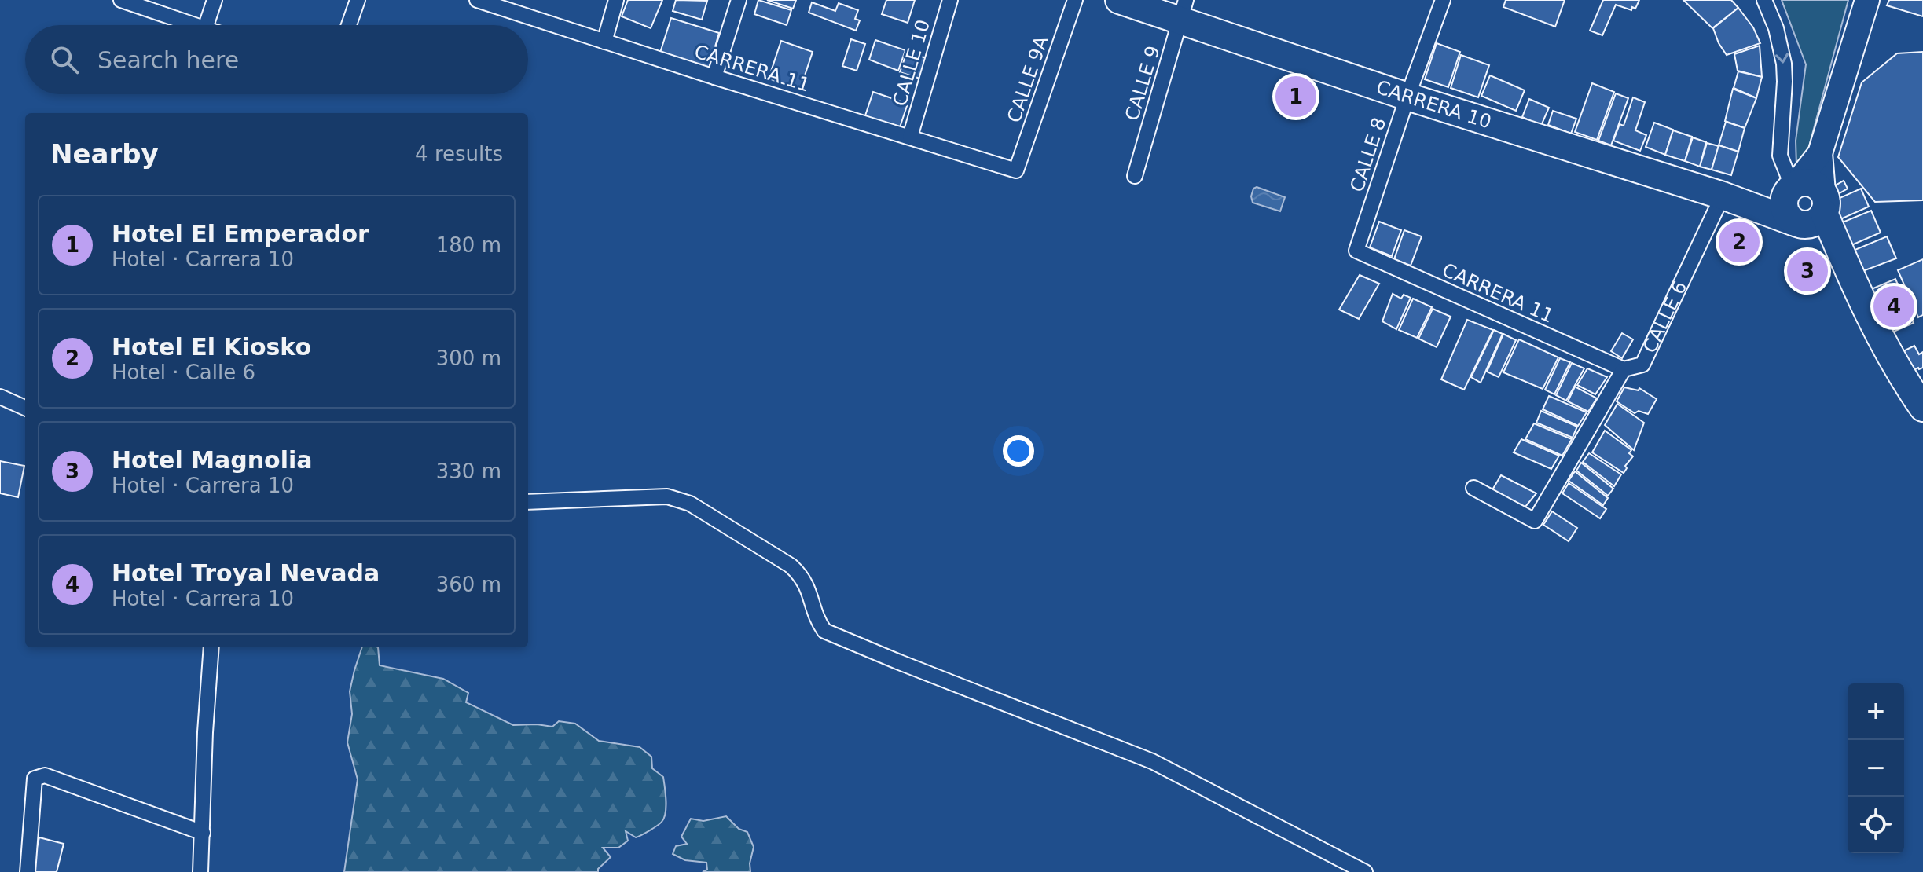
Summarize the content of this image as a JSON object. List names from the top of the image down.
{
  "streets": {
    "highway": ["CARRERA 10"],
    "street": [
      "CALLE 10",
      "CARRERA 11",
      "CALLE 9A",
      "CALLE 9",
      "CALLE 8",
      "CALLE 6"
    ]
  },
  "crossings": [
    ["CALLE 10", "CARRERA 11"],
    ["CARRERA 11", "CALLE 9A"],
    ["CARRERA 11", "CALLE 8"],
    ["CARRERA 11", "CALLE 6"],
    ["CALLE 9", "CARRERA 10"],
    ["CARRERA 10", "CALLE 8"],
    ["CARRERA 10", "CALLE 6"]
  ],
  "page": {
    "search": "Search here",
    "pins": [
      "1",
      "2",
      "3",
      "4"
    ],
    "heading": ["Nearby", "4 results"],
    "list": [
      {
        "mark": "1",
        "name": "Hotel El Emperador",
        "note": "Hotel · Carrera 10",
        "value": "180 m"
      },
      {
        "mark": "2",
        "name": "Hotel El Kiosko",
        "note": "Hotel · Calle 6",
        "value": "300 m"
      },
      {
        "mark": "3",
        "name": "Hotel Magnolia",
        "note": "Hotel · Carrera 10",
        "value": "330 m"
      },
      {
        "mark": "4",
        "name": "Hotel Troyal Nevada",
        "note": "Hotel · Carrera 10",
        "value": "360 m"
      }
    ],
    "map_buttons": ["+", "−"]
  }
}
